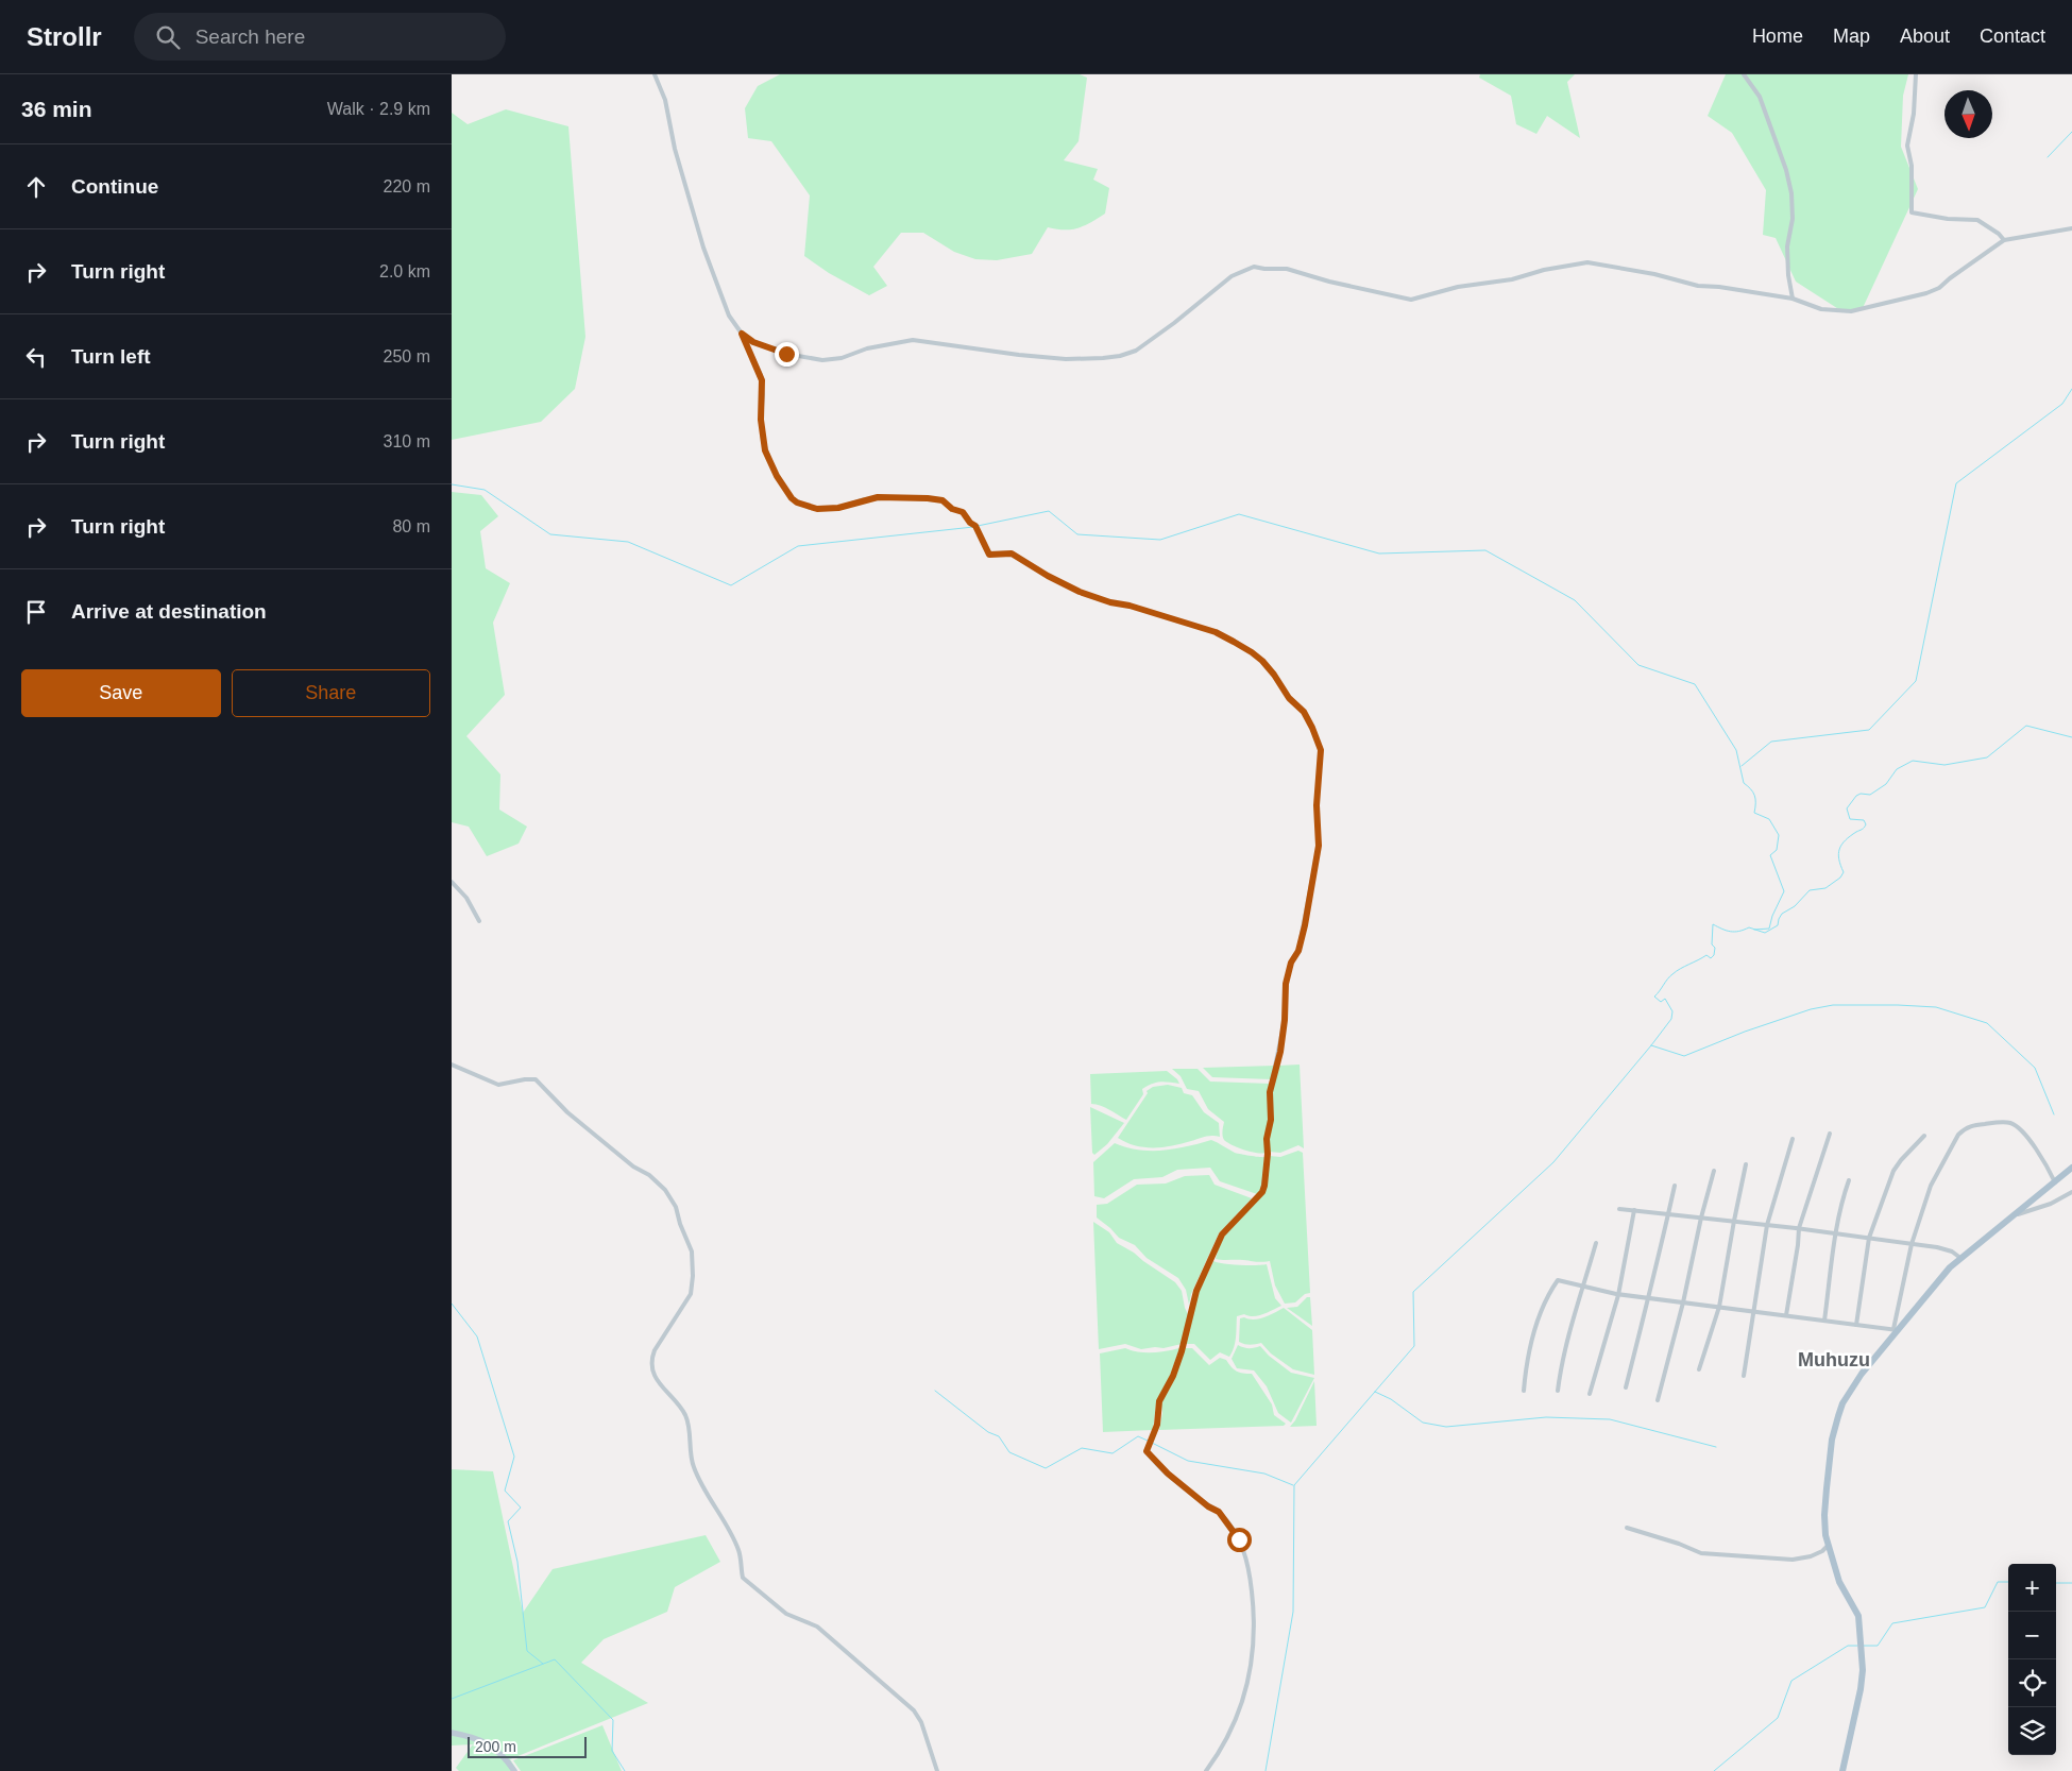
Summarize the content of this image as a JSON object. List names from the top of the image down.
{
  "districts": ["Muhuzu"],
  "scale_bar": "200 m",
  "north": "bottom",
  "page": {
    "header": "Strollr",
    "search": "Search here",
    "nav": [
      "Home",
      "Map",
      "About",
      "Contact"
    ],
    "heading": ["36 min", "Walk · 2.9 km"],
    "list": [
      ["Continue", "220 m"],
      ["Turn right", "2.0 km"],
      ["Turn left", "250 m"],
      ["Turn right", "310 m"],
      ["Turn right", "80 m"],
      "Arrive at destination"
    ],
    "buttons": ["Save", "Share"],
    "map_buttons": ["+", "−"],
    "scale": "200 m"
  }
}
